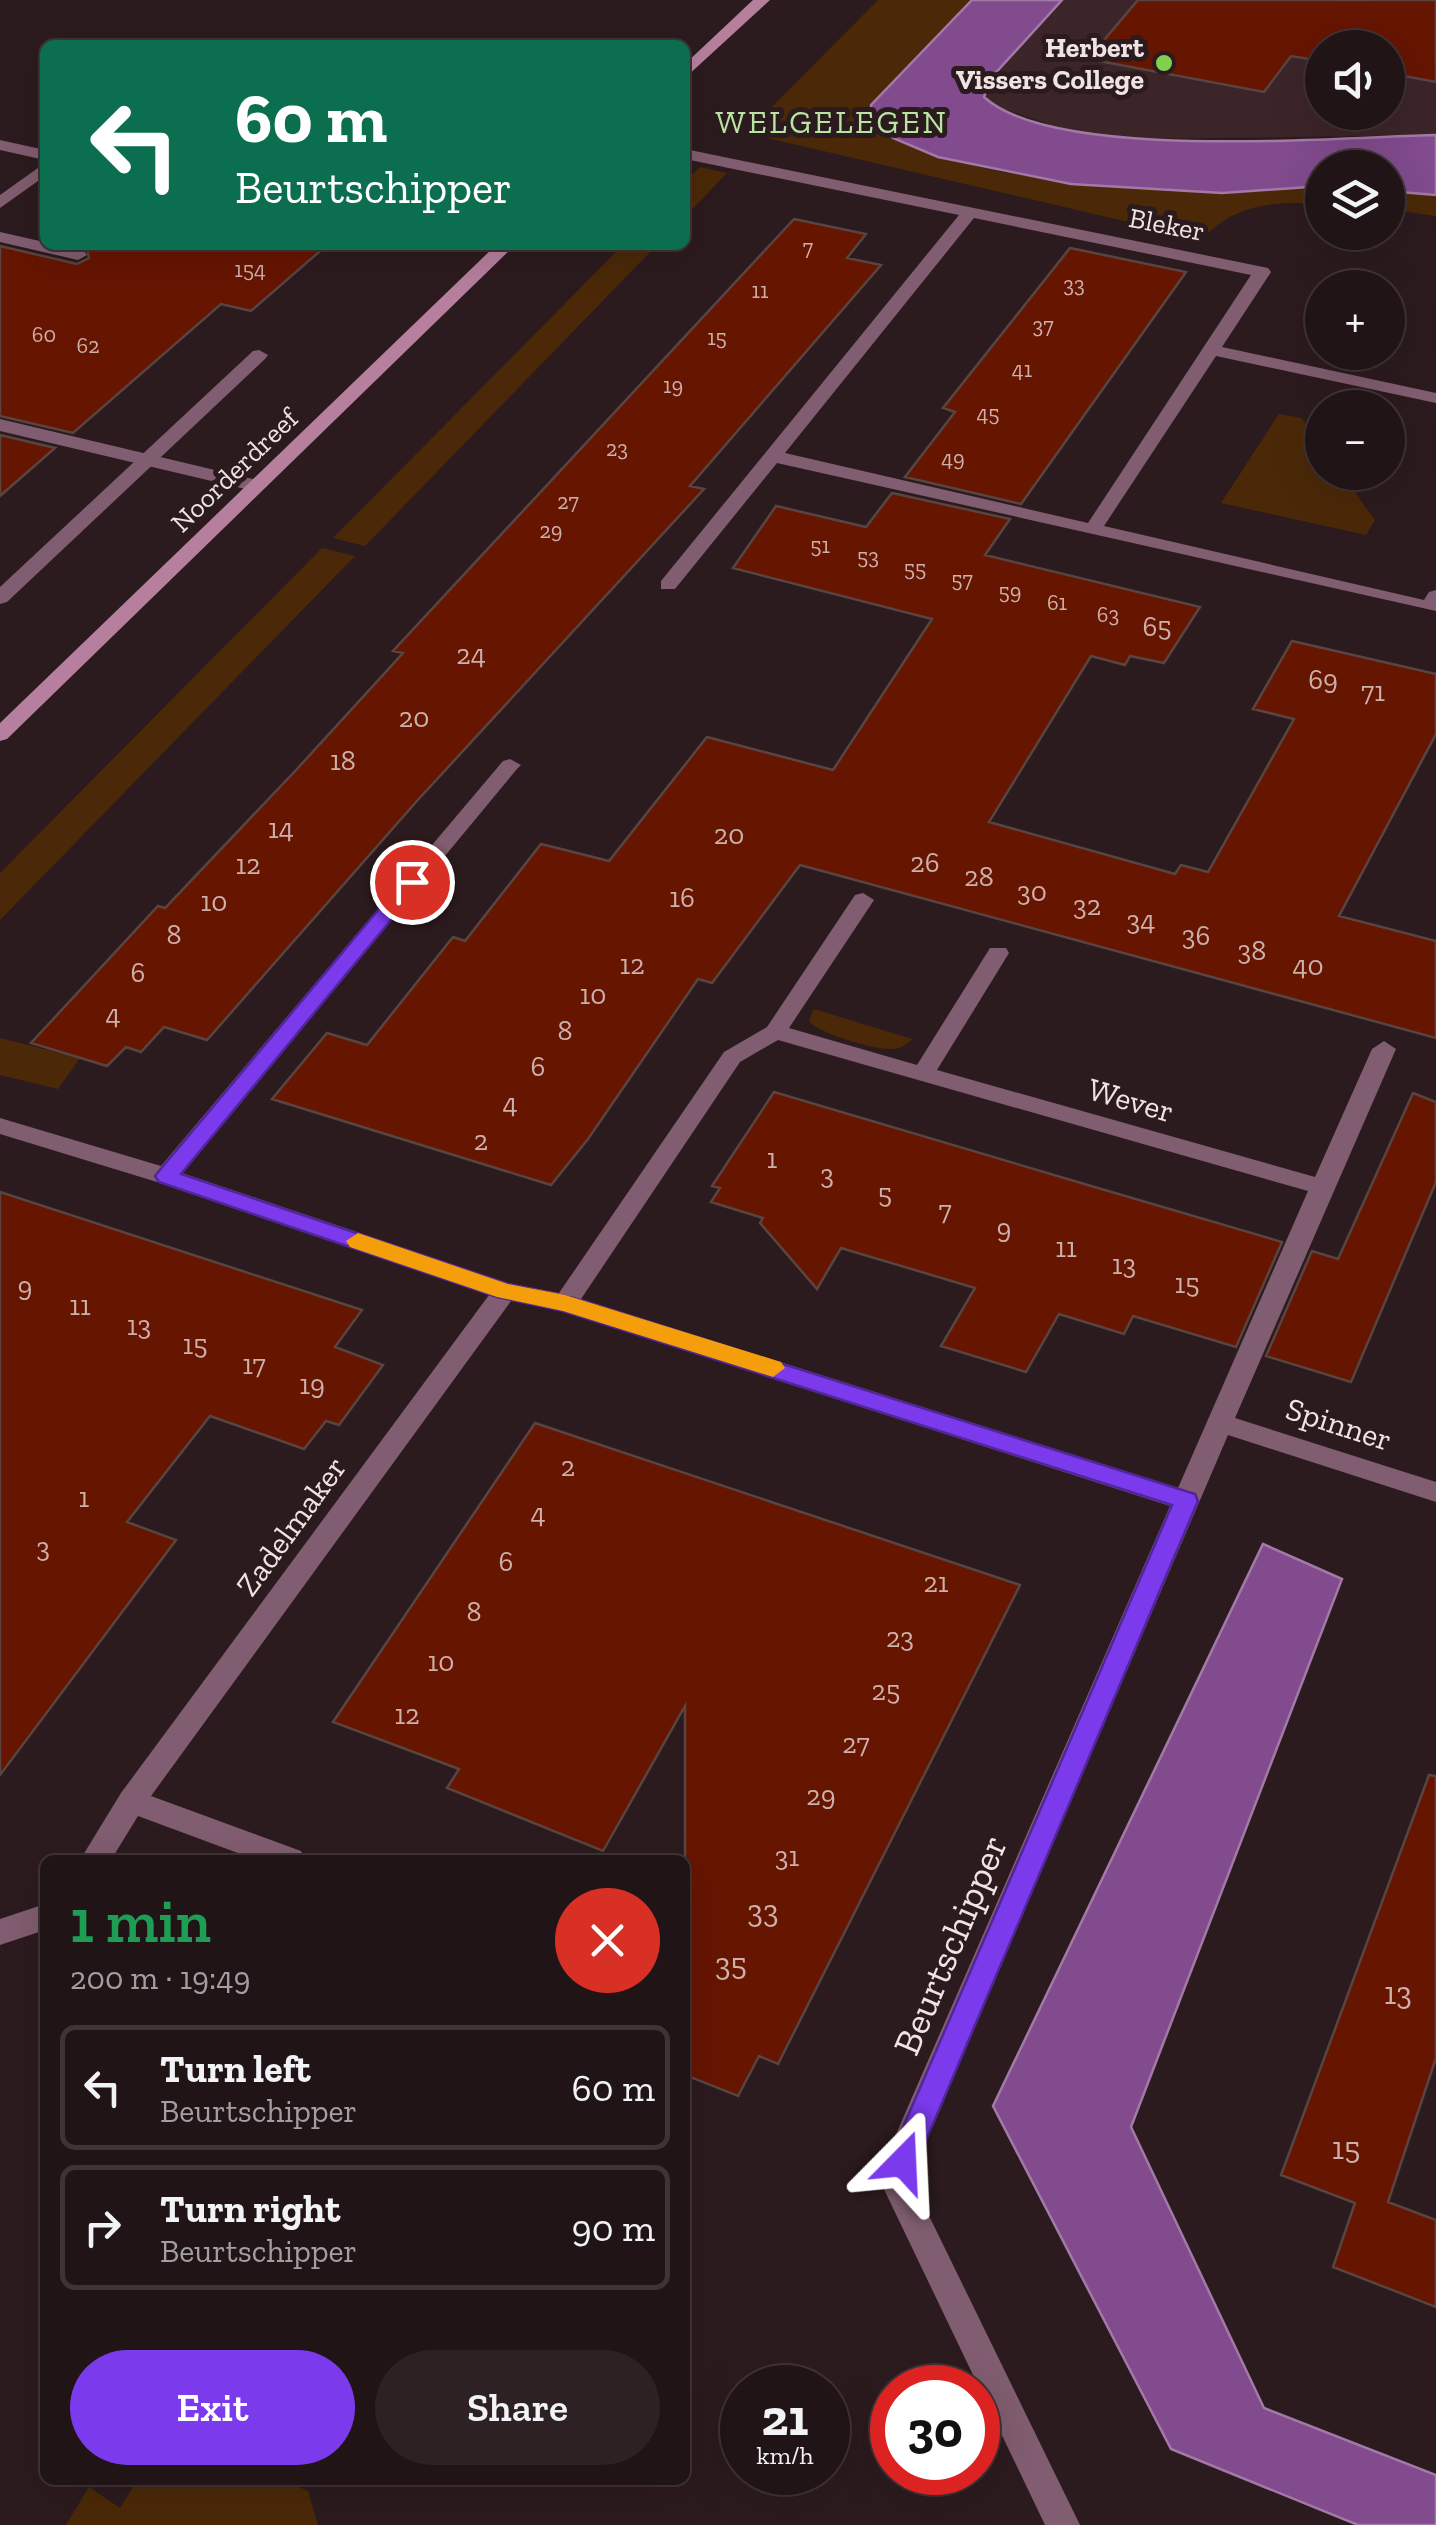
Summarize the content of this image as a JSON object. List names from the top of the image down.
{
  "streets": {
    "street": [
      "Bleker",
      "Noorderdreef",
      "Wever",
      "Spinner",
      "Zadelmaker",
      "Beurtschipper"
    ]
  },
  "crossings": [
    ["Spinner", "Beurtschipper"]
  ],
  "districts": ["WELGELEGEN"],
  "places": ["Herbert Vissers College"],
  "house_numbers": [
    "7",
    "154",
    "33",
    "11",
    "37",
    "60",
    "15",
    "62",
    "41",
    "19",
    "45",
    "23",
    "49",
    "27",
    "29",
    "51",
    "53",
    "55",
    "57",
    "59",
    "61",
    "63",
    "65",
    "24",
    "69",
    "71",
    "20",
    "18",
    "14",
    "20",
    "26",
    "12",
    "28",
    "30",
    "16",
    "10",
    "32",
    "34",
    "8",
    "36",
    "38",
    "12",
    "40",
    "6",
    "10",
    "4",
    "8",
    "6",
    "4",
    "2",
    "1",
    "3",
    "5",
    "7",
    "9",
    "11",
    "13",
    "15",
    "9",
    "11",
    "13",
    "15",
    "17",
    "19",
    "2",
    "1",
    "4",
    "3",
    "6",
    "21",
    "8",
    "23",
    "10",
    "25",
    "12",
    "27",
    "29",
    "31",
    "33",
    "35",
    "13",
    "15"
  ],
  "page": {
    "map_buttons": ["+", "−"],
    "turn": ["60 m", "Beurtschipper"],
    "heading": ["1 min", "200 m · 19:49"],
    "list": [
      {
        "name": "Turn left",
        "note": "Beurtschipper",
        "value": "60 m"
      },
      {
        "name": "Turn right",
        "note": "Beurtschipper",
        "value": "90 m"
      }
    ],
    "buttons": ["Exit", "Share"],
    "speed": "21 km/h",
    "limit": "30"
  }
}
